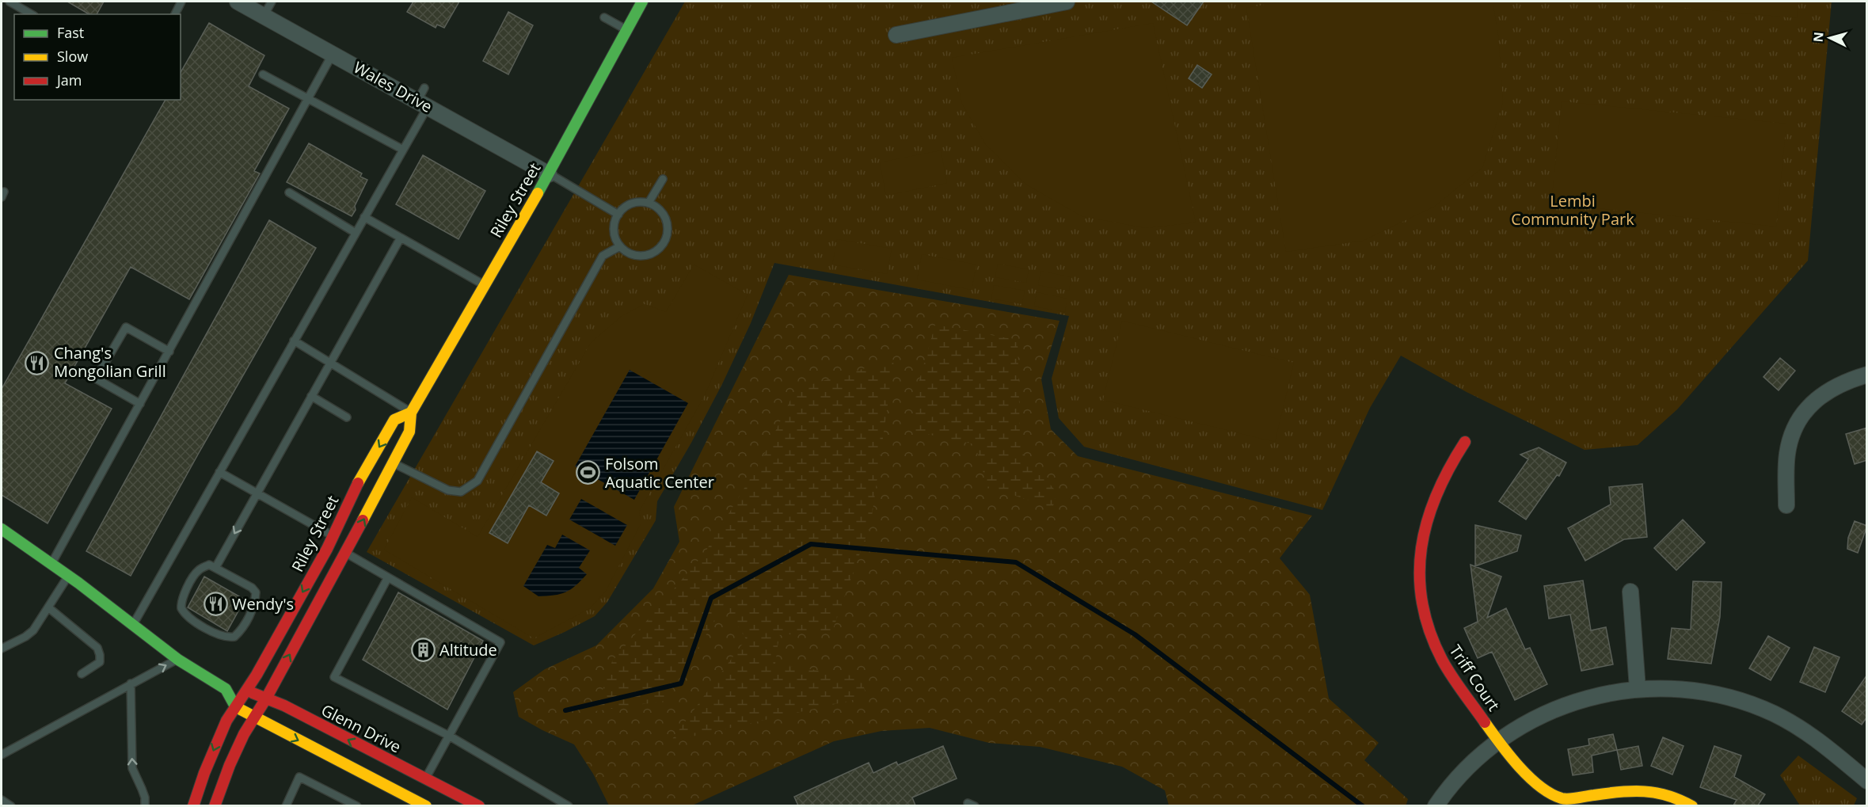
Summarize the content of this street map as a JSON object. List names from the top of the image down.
{
  "streets": {
    "main road": ["Riley Street", "Triff Court", "Glenn Drive"],
    "street": ["Wales Drive"]
  },
  "crossings": [
    ["Wales Drive", "Riley Street"],
    ["Riley Street", "Glenn Drive"]
  ],
  "parks": ["Lembi Community Park"],
  "places": {
    "restaurant": ["Chang's Mongolian Grill", "Wendy's"],
    "sports": ["Folsom Aquatic Center"],
    "building": ["Altitude"]
  },
  "legend": ["Fast", "Slow", "Jam"],
  "north": "left"
}
